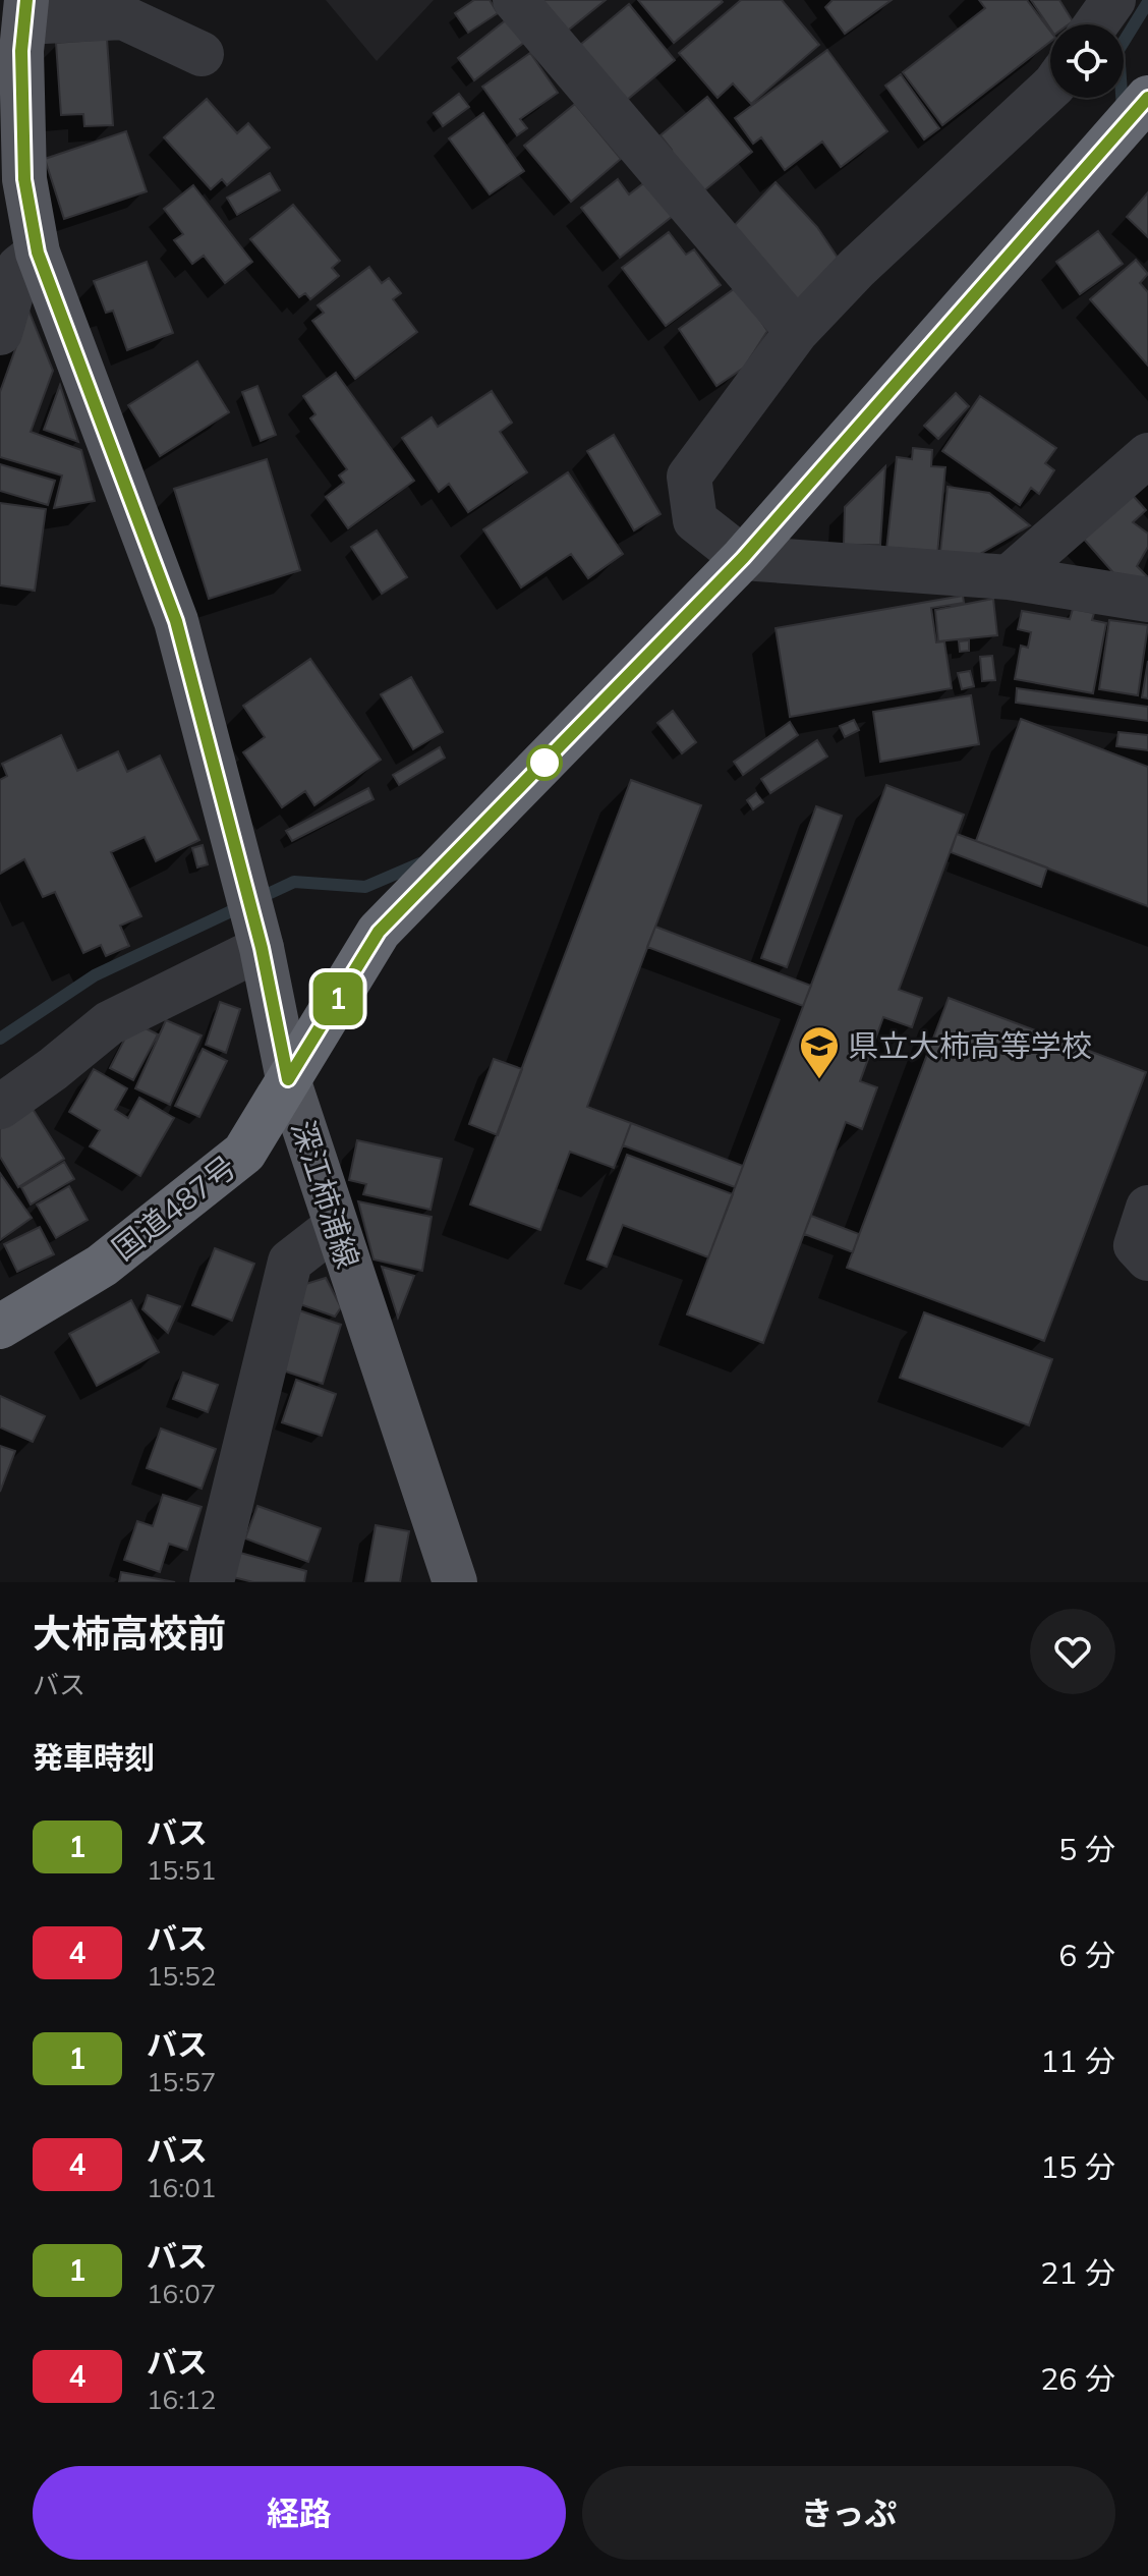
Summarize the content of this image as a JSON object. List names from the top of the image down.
{
  "streets": {
    "highway": ["国道487号"],
    "main road": ["深江柿浦線"]
  },
  "crossings": [
    ["深江柿浦線", "国道487号"]
  ],
  "places": {
    "school or university": ["県立大柿高等学校"]
  },
  "lines": ["bus line 1"],
  "page": {
    "on_map": "1",
    "heading": [
      ["大柿高校前", "バス"],
      "発車時刻"
    ],
    "list": [
      {
        "mark": "1",
        "name": "バス",
        "note": "15:51",
        "value": "5 分"
      },
      {
        "mark": "4",
        "name": "バス",
        "note": "15:52",
        "value": "6 分"
      },
      {
        "mark": "1",
        "name": "バス",
        "note": "15:57",
        "value": "11 分"
      },
      {
        "mark": "4",
        "name": "バス",
        "note": "16:01",
        "value": "15 分"
      },
      {
        "mark": "1",
        "name": "バス",
        "note": "16:07",
        "value": "21 分"
      },
      {
        "mark": "4",
        "name": "バス",
        "note": "16:12",
        "value": "26 分"
      }
    ],
    "buttons": ["経路", "きっぷ"]
  }
}
